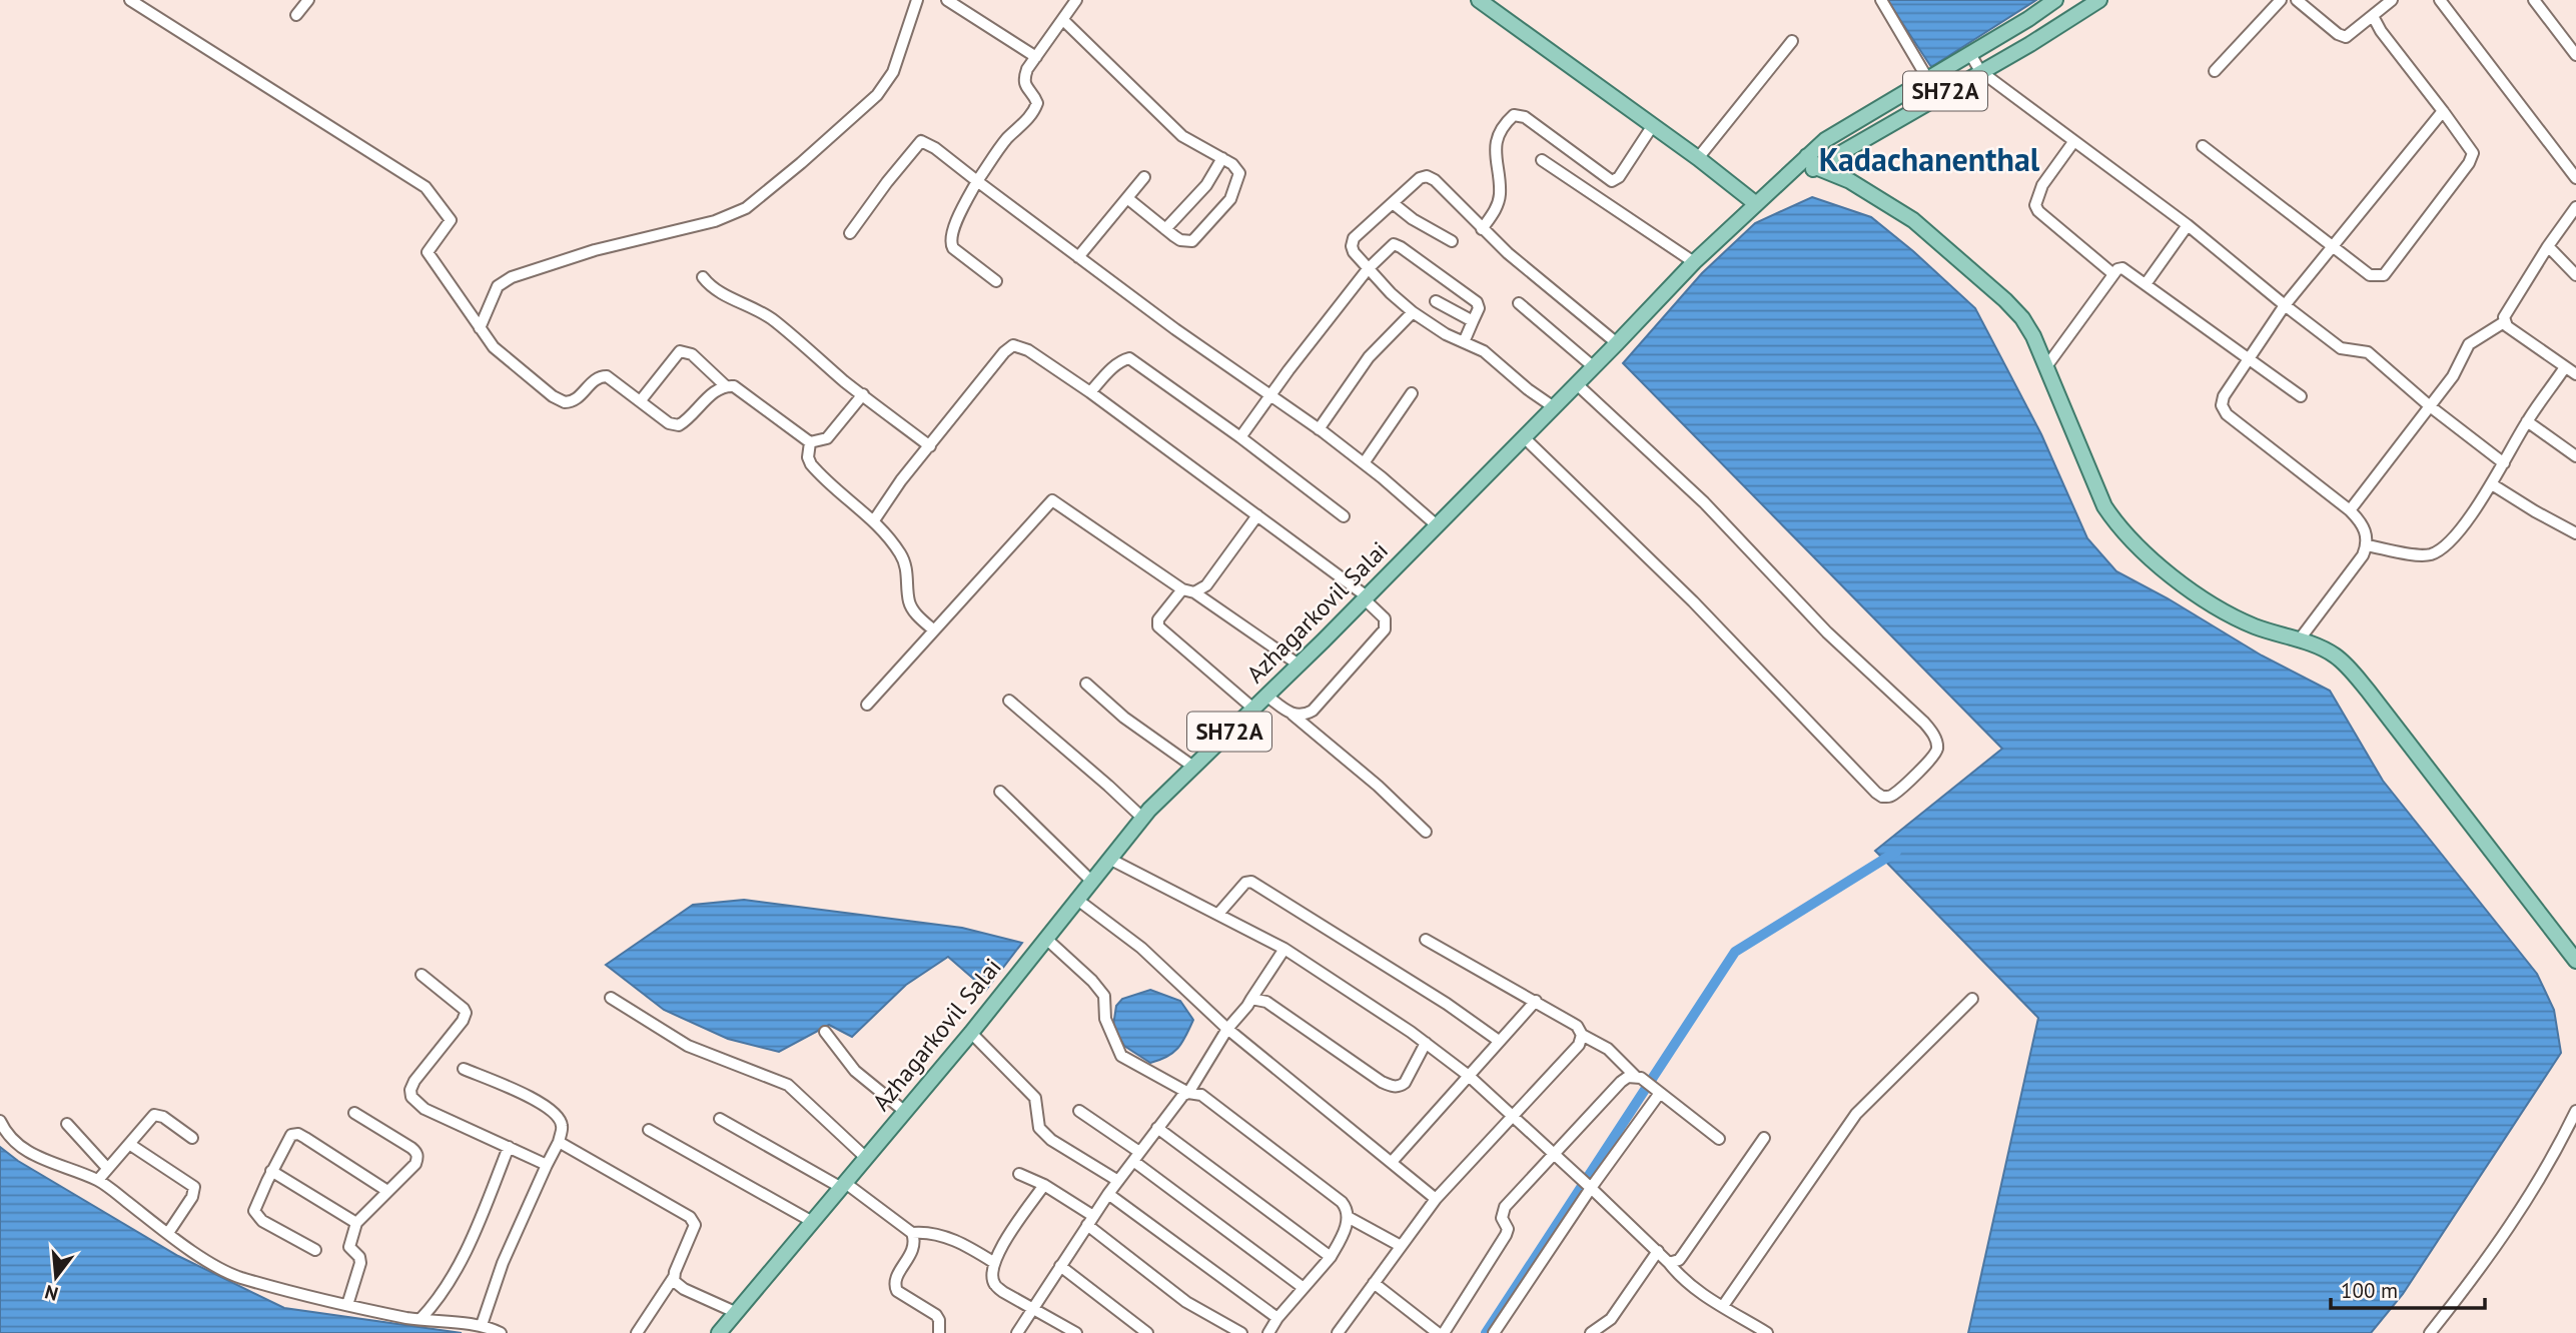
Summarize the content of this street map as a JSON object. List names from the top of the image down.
{
  "streets": {
    "main road": ["SH72A", "Azhagarkovil Salai"]
  },
  "districts": ["Kadachanenthal"],
  "scale_bar": "100 m",
  "north": "bottom"
}
